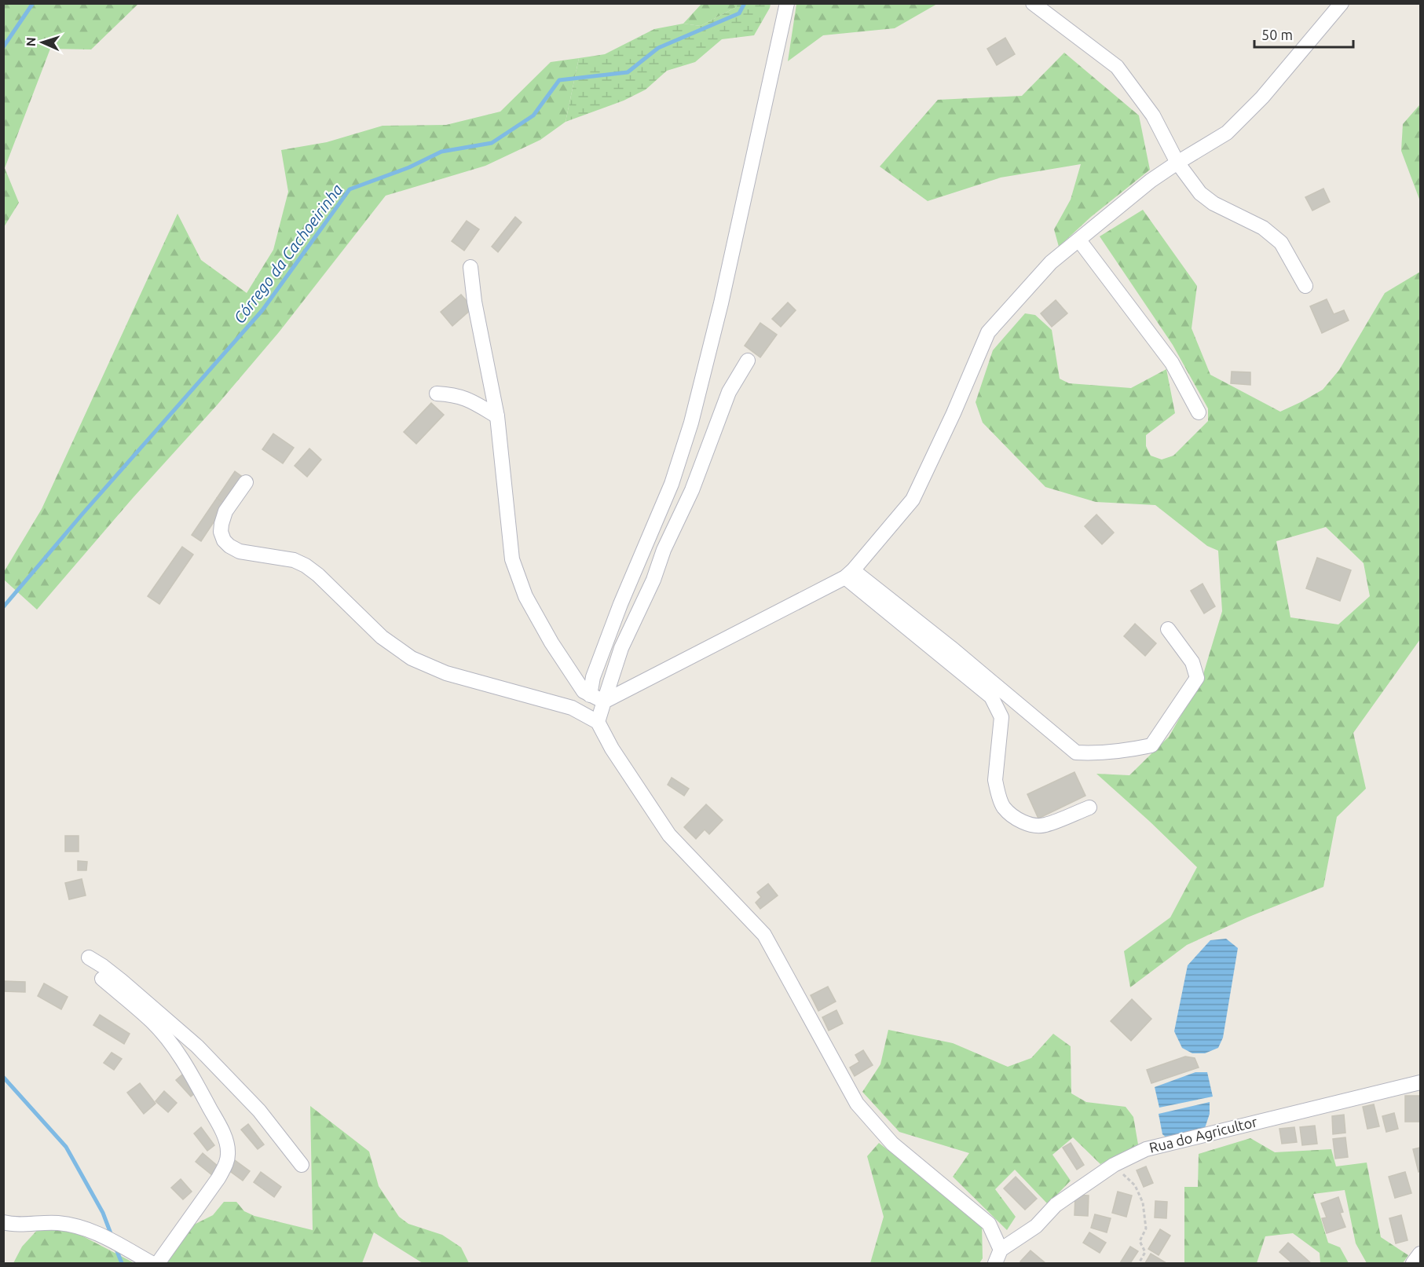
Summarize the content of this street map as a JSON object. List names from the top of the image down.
{
  "streets": {
    "street": ["Rua do Agricultor"]
  },
  "water": ["Córrego da Cachoeirinha"],
  "scale_bar": "50 m",
  "north": "left"
}
